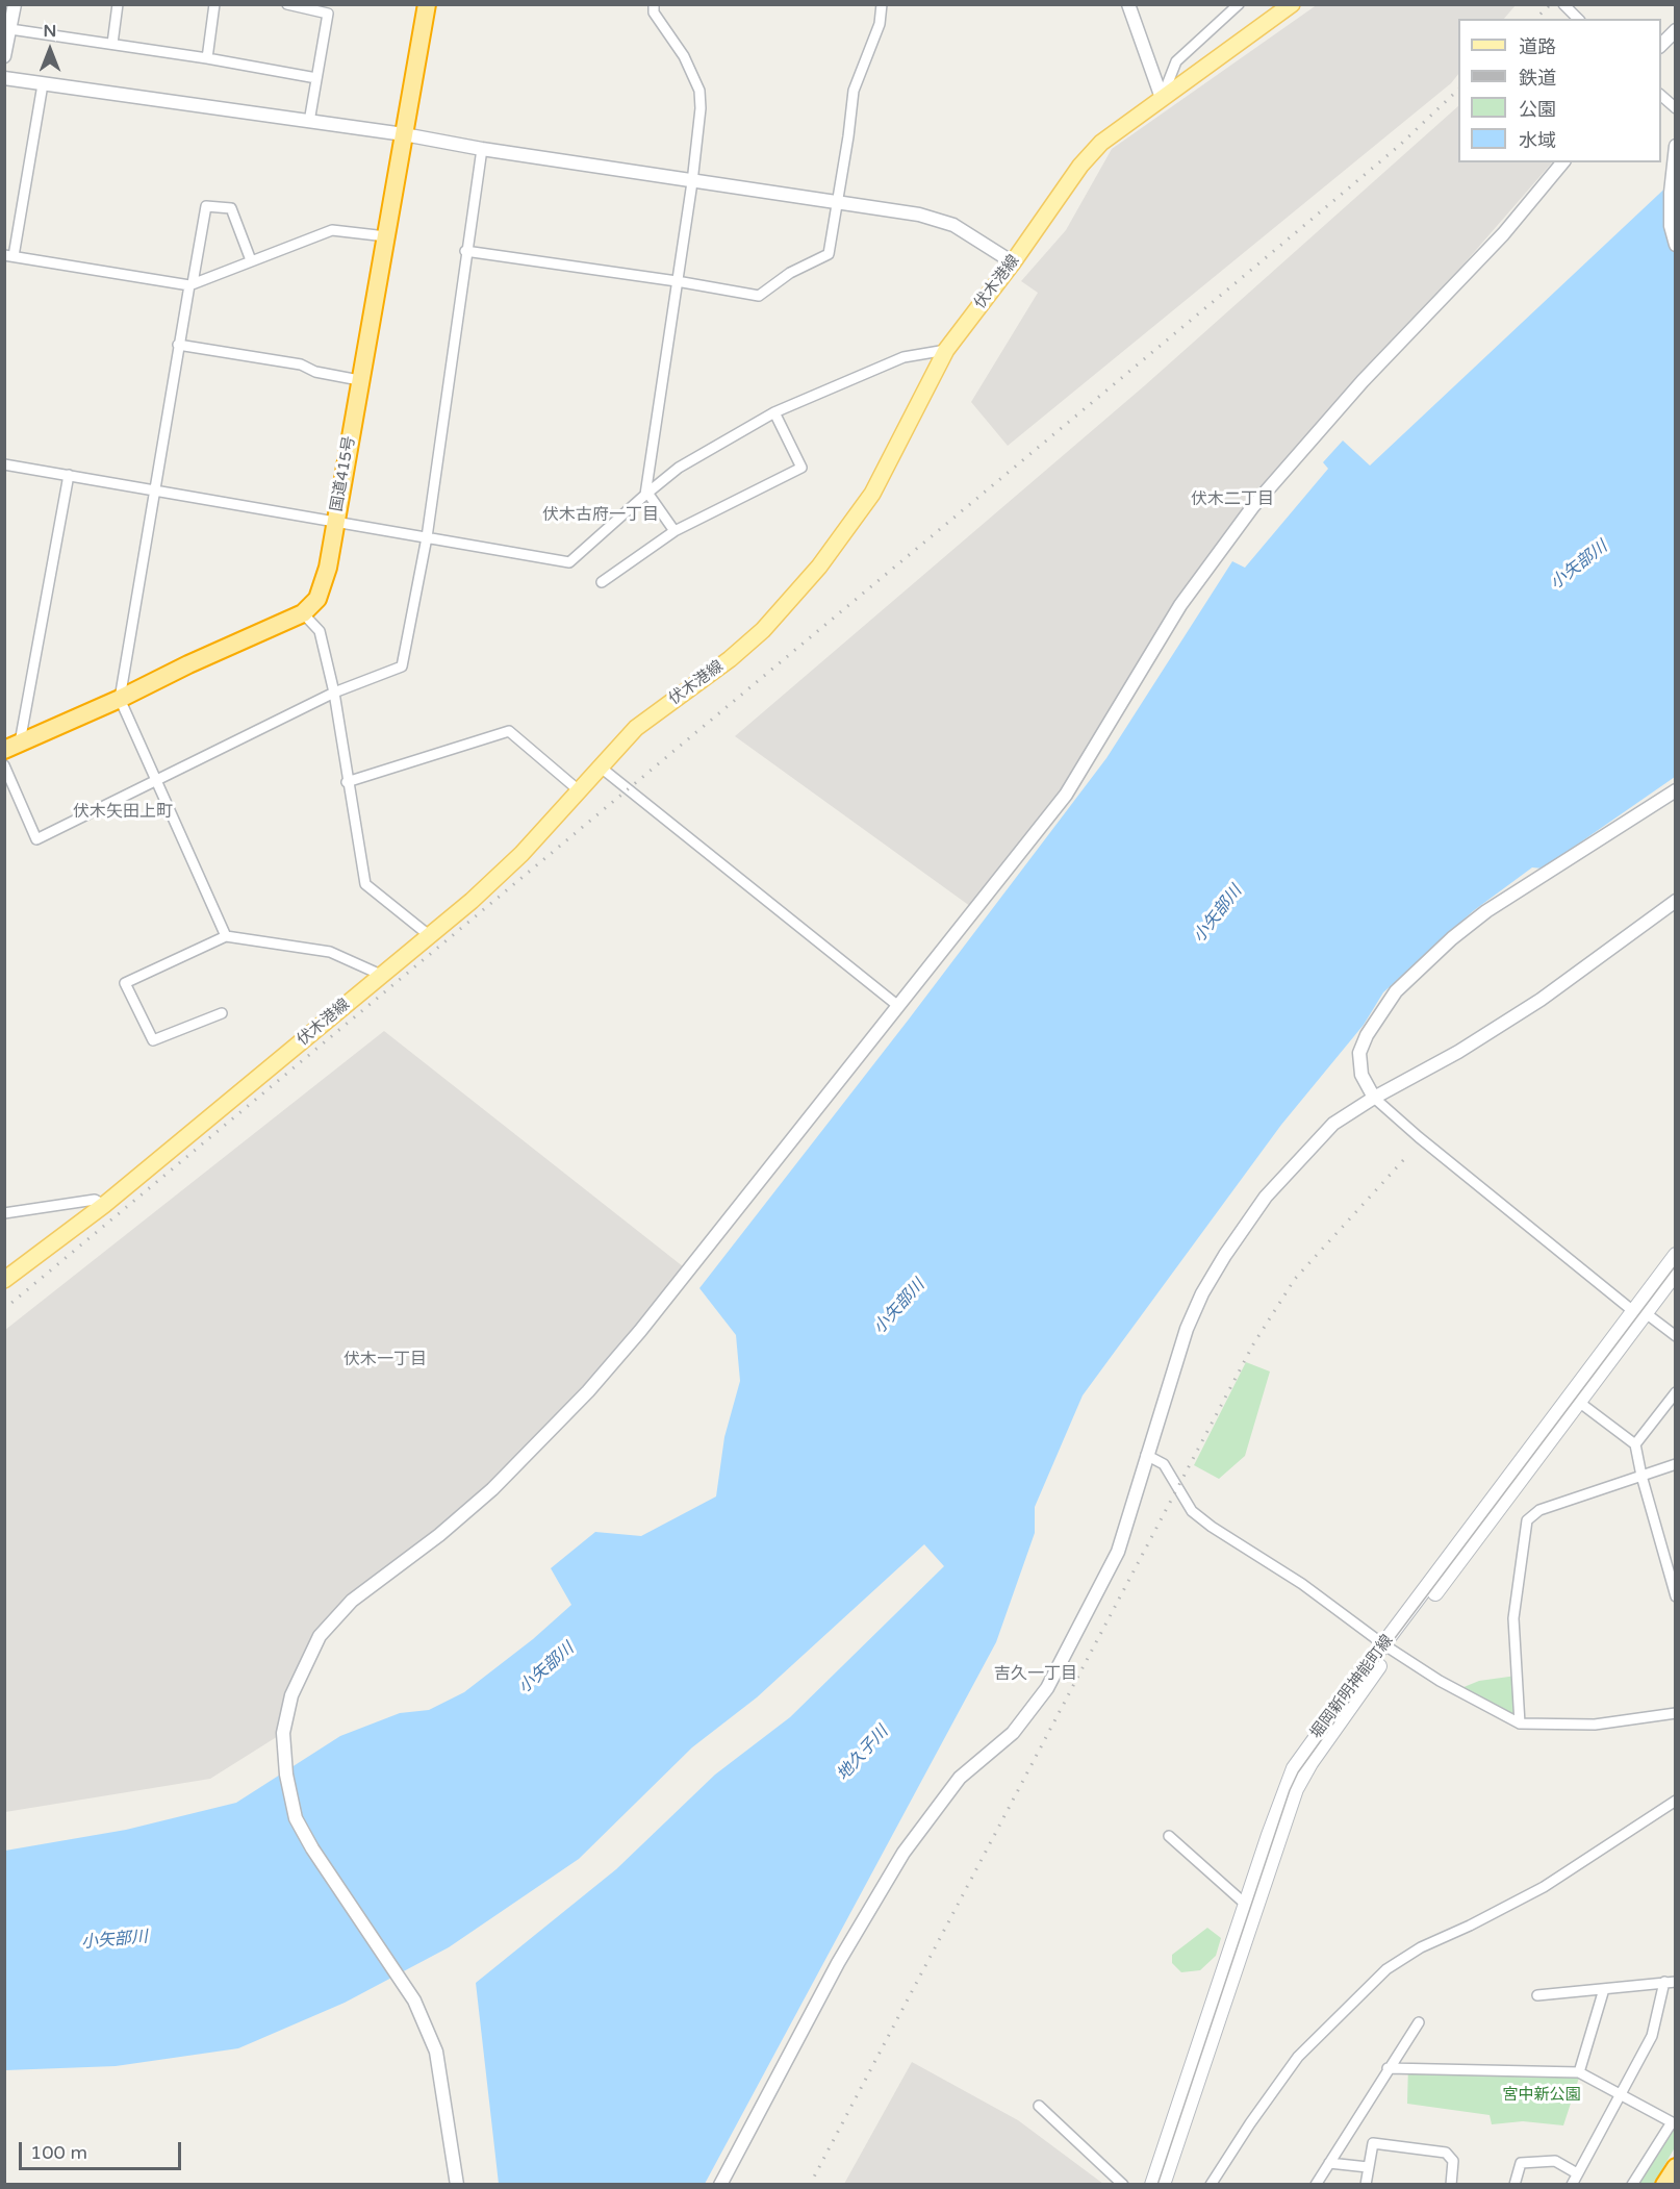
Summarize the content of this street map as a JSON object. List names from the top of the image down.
{
  "streets": {
    "highway": ["国道415号"],
    "main road": ["伏木港線", "堀岡新明神能町線"]
  },
  "districts": [
    "伏木二丁目",
    "伏木古府一丁目",
    "伏木矢田上町",
    "伏木一丁目",
    "吉久一丁目"
  ],
  "water": ["小矢部川", "地久子川"],
  "parks": ["宮中新公園"],
  "legend": [
    "道路",
    "鉄道",
    "公園",
    "水域"
  ],
  "scale_bar": "100 m",
  "north": "top"
}
